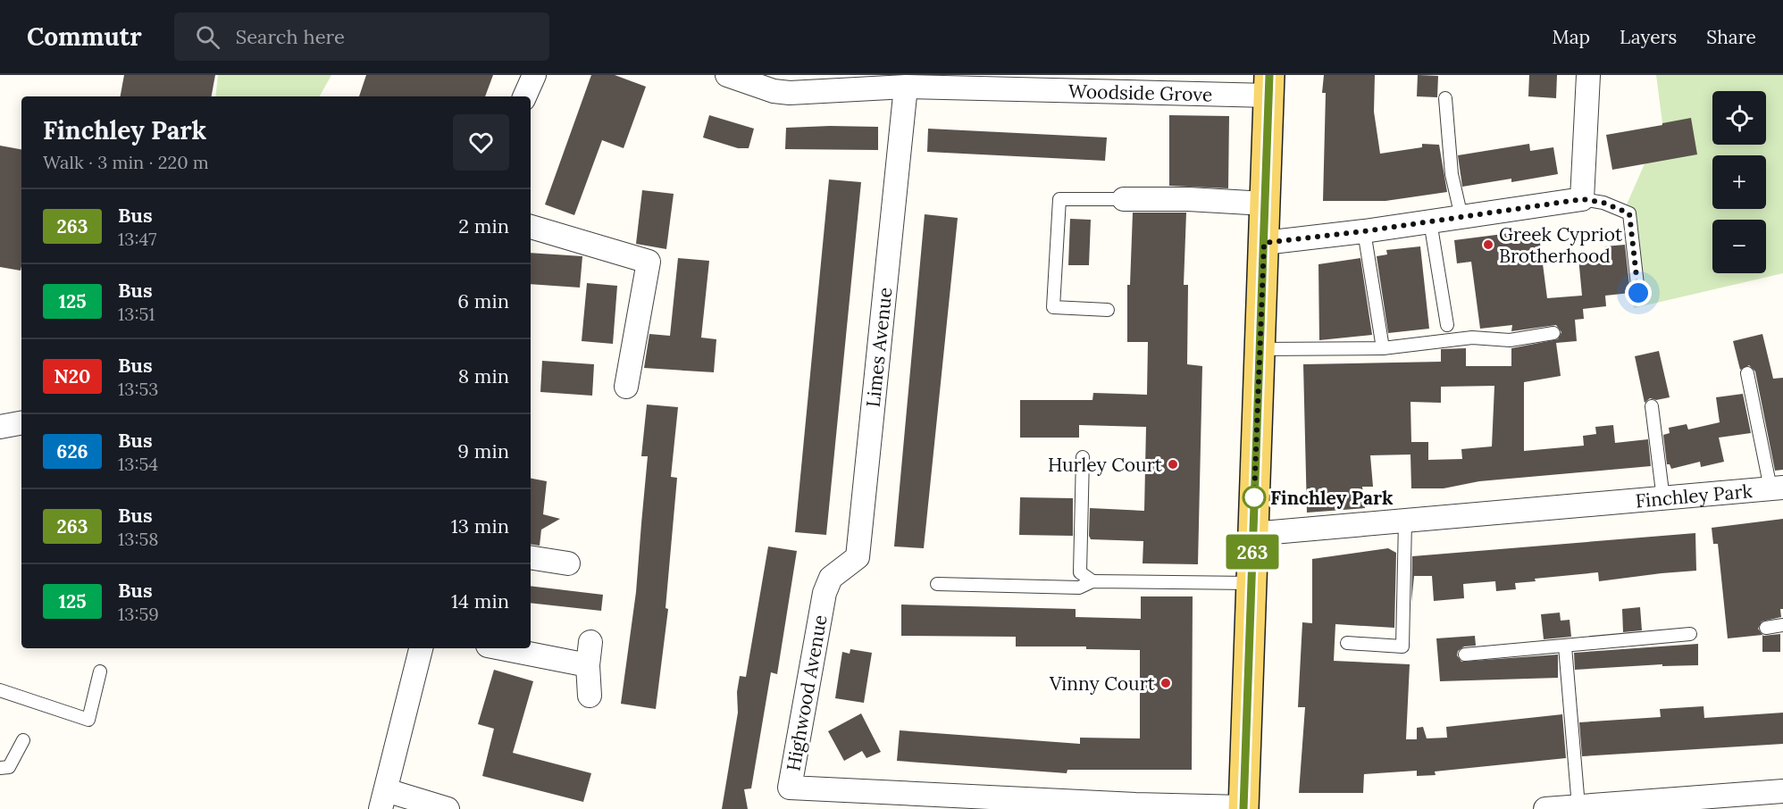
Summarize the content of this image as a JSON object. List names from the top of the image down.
{
  "streets": {
    "street": [
      "Woodside Grove",
      "Limes Avenue",
      "Finchley Park",
      "Highwood Avenue"
    ]
  },
  "crossings": [
    ["Woodside Grove", "Limes Avenue"],
    ["Limes Avenue", "Highwood Avenue"]
  ],
  "places": [
    "Greek Cypriot Brotherhood",
    "Hurley Court",
    "Finchley Park",
    "Vinny Court"
  ],
  "lines": ["bus line 263"],
  "page": {
    "header": "Commutr",
    "search": "Search here",
    "nav": ["Map", "Layers", "Share"],
    "on_map": "263",
    "map_buttons": ["+", "−"],
    "heading": ["Finchley Park", "Walk · 3 min · 220 m"],
    "list": [
      {
        "mark": "263",
        "name": "Bus",
        "note": "13:47",
        "value": "2 min"
      },
      {
        "mark": "125",
        "name": "Bus",
        "note": "13:51",
        "value": "6 min"
      },
      {
        "mark": "N20",
        "name": "Bus",
        "note": "13:53",
        "value": "8 min"
      },
      {
        "mark": "626",
        "name": "Bus",
        "note": "13:54",
        "value": "9 min"
      },
      {
        "mark": "263",
        "name": "Bus",
        "note": "13:58",
        "value": "13 min"
      },
      {
        "mark": "125",
        "name": "Bus",
        "note": "13:59",
        "value": "14 min"
      }
    ]
  }
}
